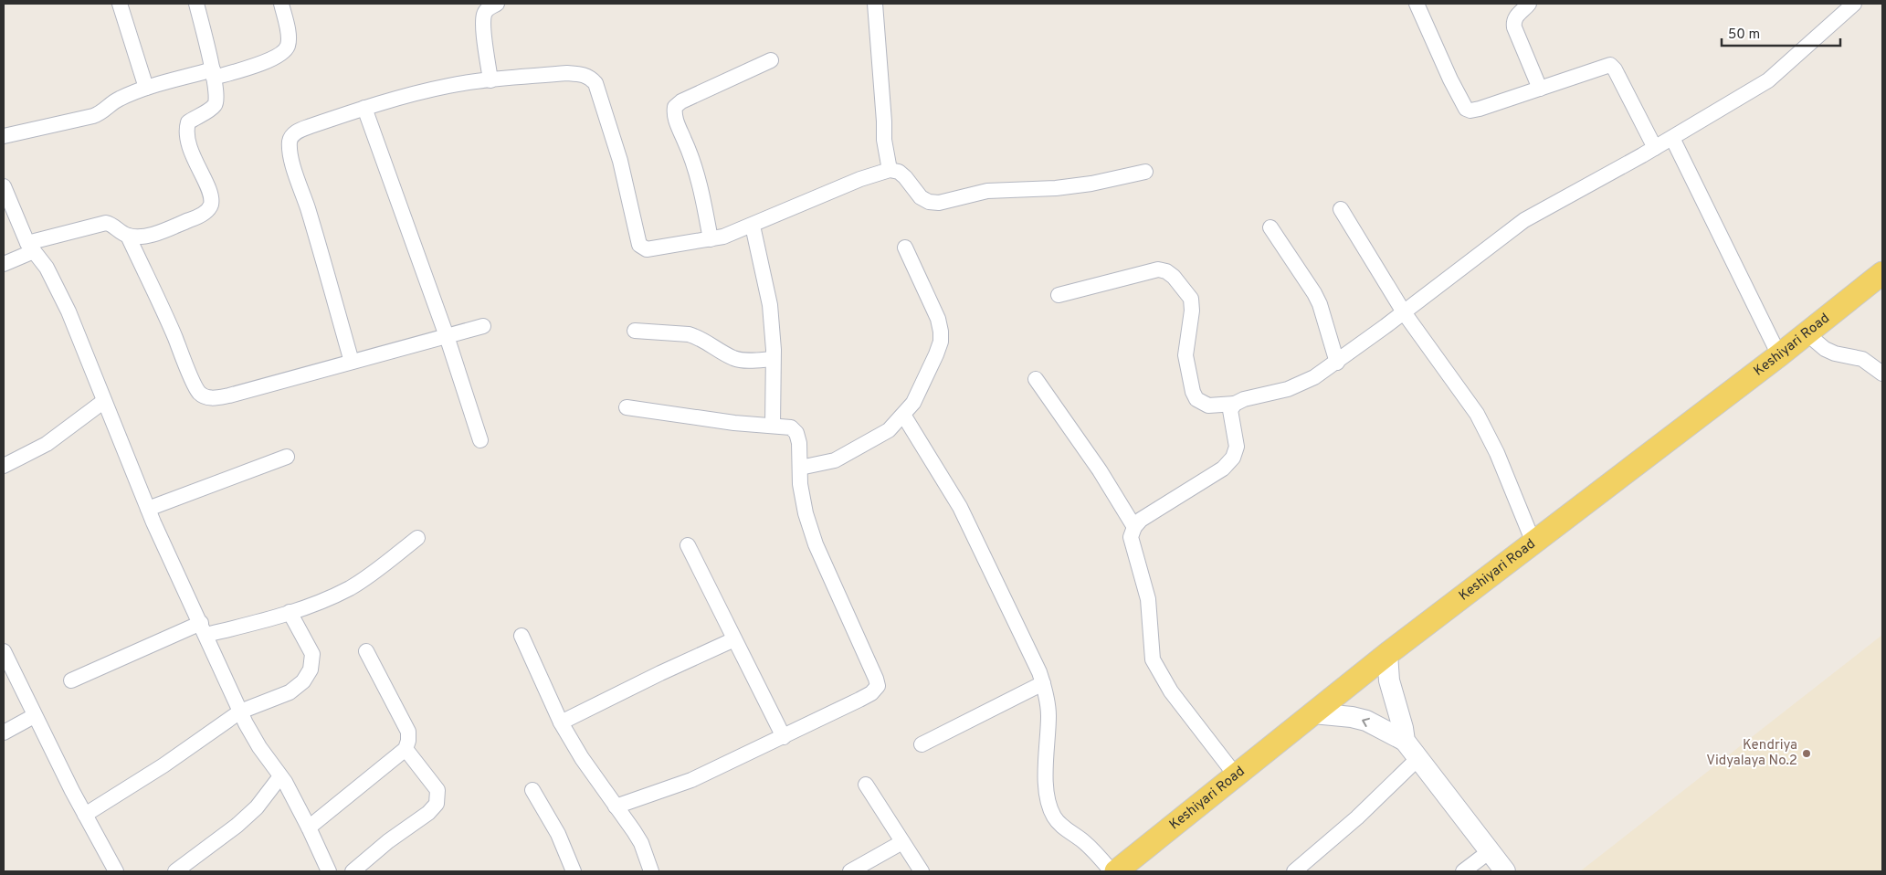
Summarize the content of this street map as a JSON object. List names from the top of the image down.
{
  "streets": {
    "main road": ["Keshiyari Road"]
  },
  "places": ["Kendriya Vidyalaya No.2"],
  "scale_bar": "50 m"
}
